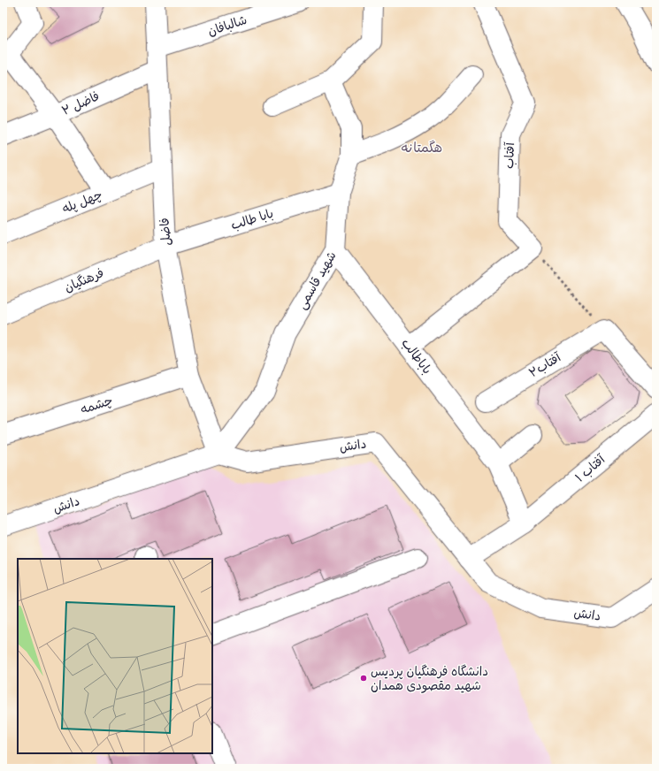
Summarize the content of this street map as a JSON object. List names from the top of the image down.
{
  "streets": {
    "street": [
      "شالبافان",
      "فاضل ۲",
      "آفتاب",
      "چهل پله",
      "بابا طالب",
      "فاضل",
      "فرهنگیان",
      "شهید قاسمی",
      "باباطالب",
      "آفتاب۲",
      "چشمه",
      "دانش",
      "آفتاب ۱"
    ]
  },
  "crossings": [
    ["شالبافان", "فاضل"],
    ["فاضل ۲", "فاضل"],
    ["چهل پله", "فاضل"],
    ["بابا طالب", "فاضل"],
    ["بابا طالب", "فرهنگیان"],
    ["بابا طالب", "شهید قاسمی"],
    ["فاضل", "فرهنگیان"],
    ["فاضل", "شهید قاسمی"],
    ["فاضل", "چشمه"],
    ["فاضل", "دانش"],
    ["شهید قاسمی", "باباطالب"],
    ["شهید قاسمی", "دانش"],
    ["باباطالب", "آفتاب ۱"]
  ],
  "districts": ["هگمتانه"],
  "places": ["دانشگاه فرهنگیان پردیس شهید مقصودی همدان"]
}
